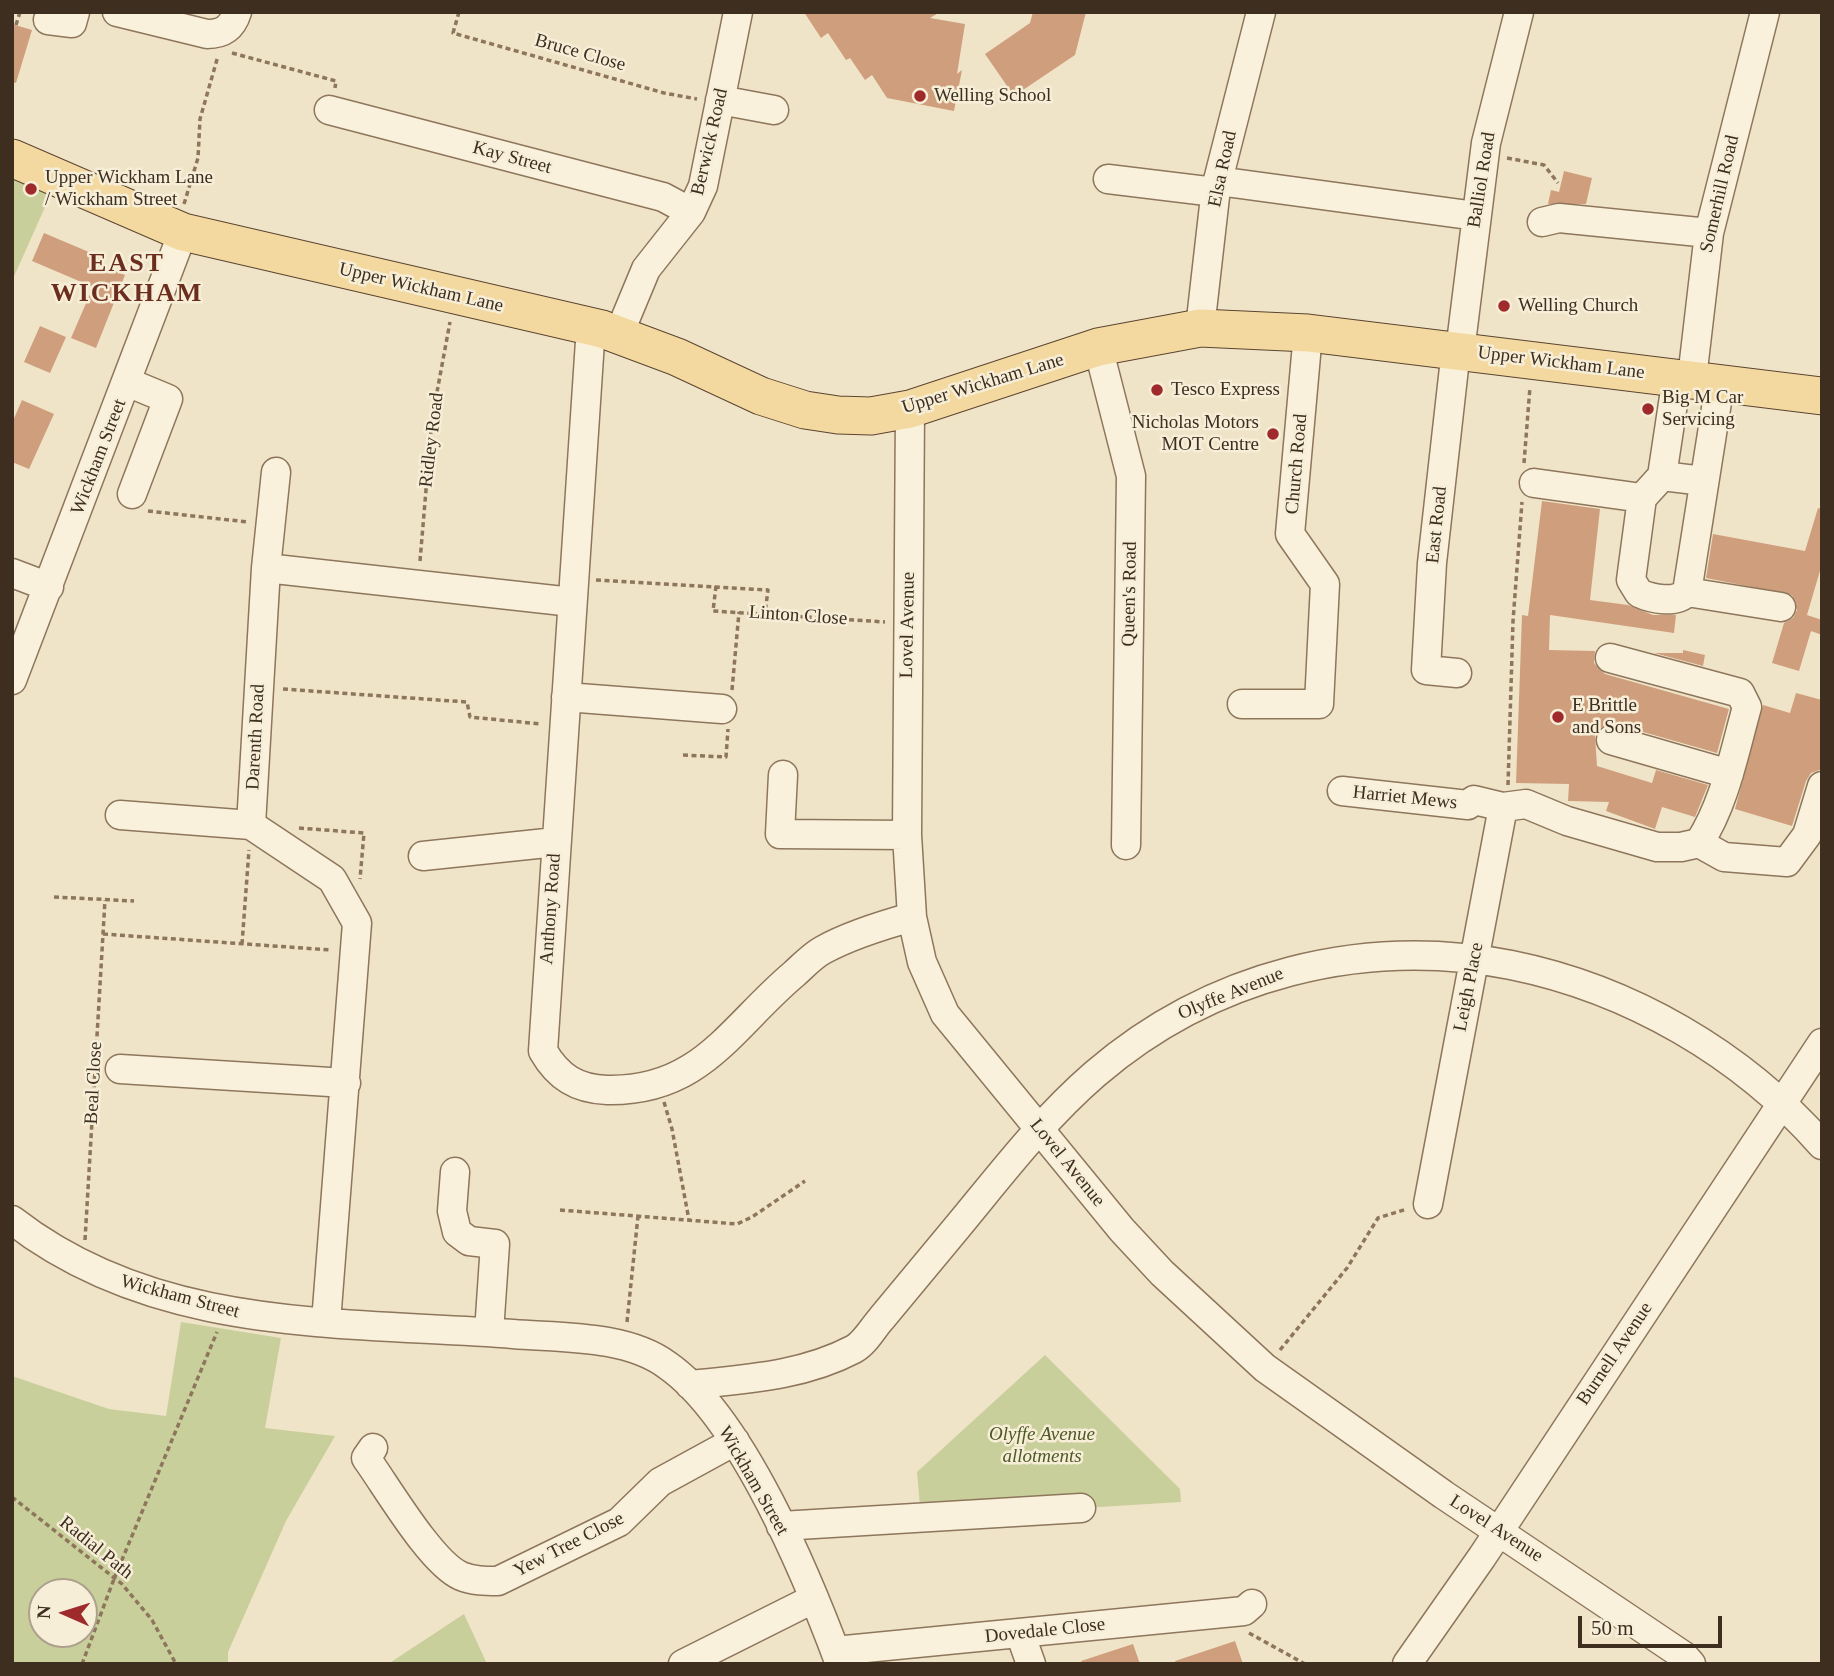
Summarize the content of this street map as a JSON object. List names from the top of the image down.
{
  "streets": {
    "main road": ["Upper Wickham Lane"],
    "street": [
      "Berwick Road",
      "Kay Street",
      "Elsa Road",
      "Balliol Road",
      "Somerhill Road",
      "Wickham Street",
      "Church Road",
      "East Road",
      "Queen's Road",
      "Lovel Avenue",
      "Darenth Road",
      "Harriet Mews",
      "Anthony Road",
      "Leigh Place",
      "Olyffe Avenue",
      "Beal Close",
      "Burnell Avenue",
      "Yew Tree Close",
      "Dovedale Close"
    ],
    "path": [
      "Bruce Close",
      "Ridley Road",
      "Linton Close",
      "Radial Path"
    ]
  },
  "crossings": [
    ["Bruce Close", "Berwick Road"],
    ["Berwick Road", "Kay Street"],
    ["Berwick Road", "Upper Wickham Lane"],
    ["Berwick Road", "Anthony Road"],
    ["Elsa Road", "Upper Wickham Lane"],
    ["Balliol Road", "Upper Wickham Lane"],
    ["Balliol Road", "East Road"],
    ["Somerhill Road", "Upper Wickham Lane"],
    ["Upper Wickham Lane", "Ridley Road"],
    ["Upper Wickham Lane", "Wickham Street"],
    ["Upper Wickham Lane", "Church Road"],
    ["Upper Wickham Lane", "East Road"],
    ["Upper Wickham Lane", "Queen's Road"],
    ["Upper Wickham Lane", "Lovel Avenue"],
    ["Upper Wickham Lane", "Anthony Road"],
    ["Wickham Street", "Olyffe Avenue"],
    ["Wickham Street", "Beal Close"],
    ["Wickham Street", "Yew Tree Close"],
    ["Wickham Street", "Dovedale Close"],
    ["Linton Close", "Lovel Avenue"],
    ["Linton Close", "Anthony Road"],
    ["Lovel Avenue", "Anthony Road"],
    ["Lovel Avenue", "Olyffe Avenue"],
    ["Lovel Avenue", "Burnell Avenue"],
    ["Harriet Mews", "Leigh Place"],
    ["Leigh Place", "Olyffe Avenue"],
    ["Olyffe Avenue", "Burnell Avenue"]
  ],
  "districts": ["EAST WICKHAM"],
  "parks": ["Olyffe Avenue allotments"],
  "places": [
    "Welling School",
    "Upper Wickham Lane / Wickham Street",
    "Welling Church",
    "Tesco Express",
    "Big M Car Servicing",
    "Nicholas Motors MOT Centre",
    "E Brittle and Sons"
  ],
  "scale_bar": "50 m",
  "north": "left"
}
